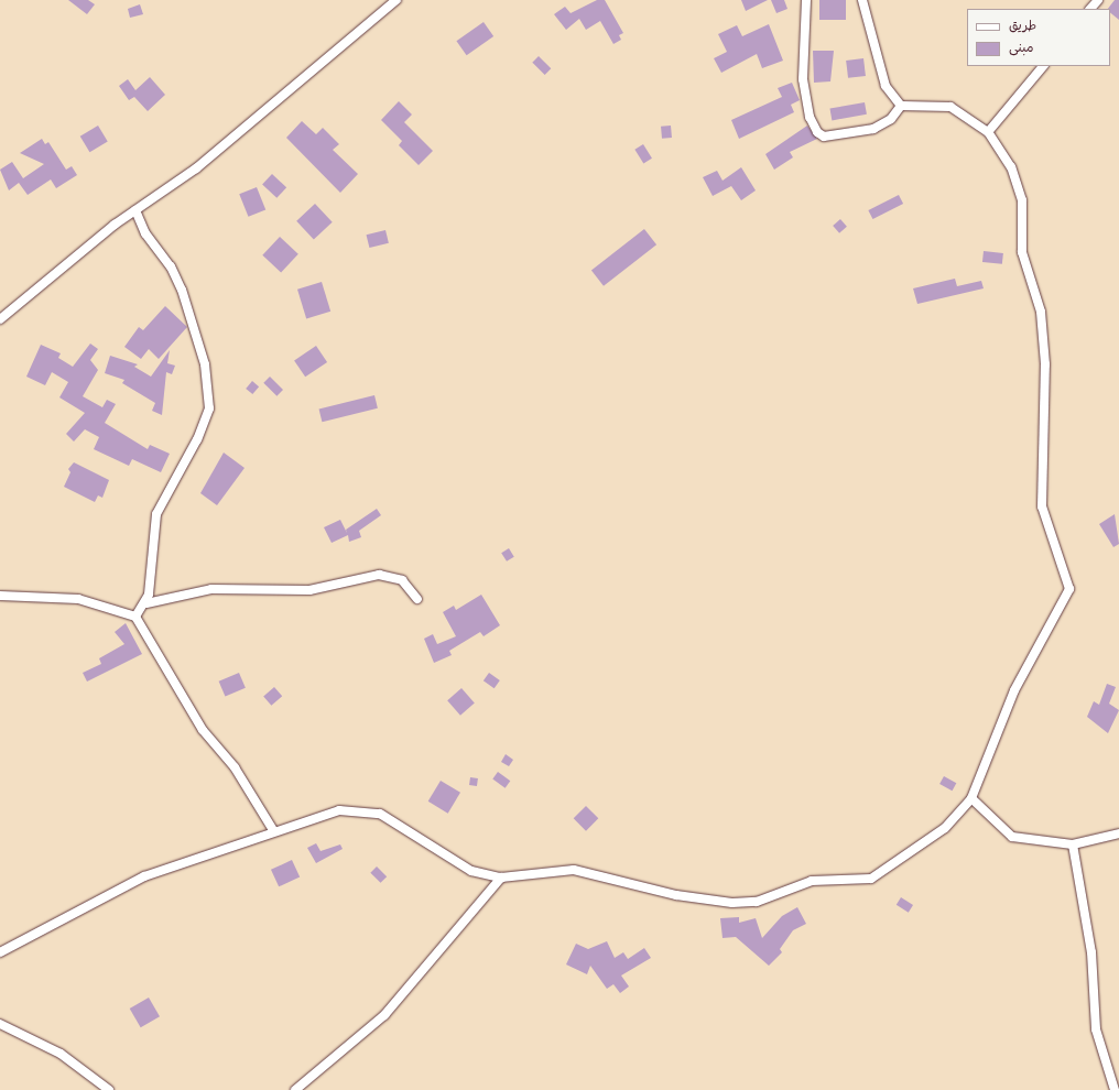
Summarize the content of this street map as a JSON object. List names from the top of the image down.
{
  "legend": ["طريق", "مبنى"]
}
